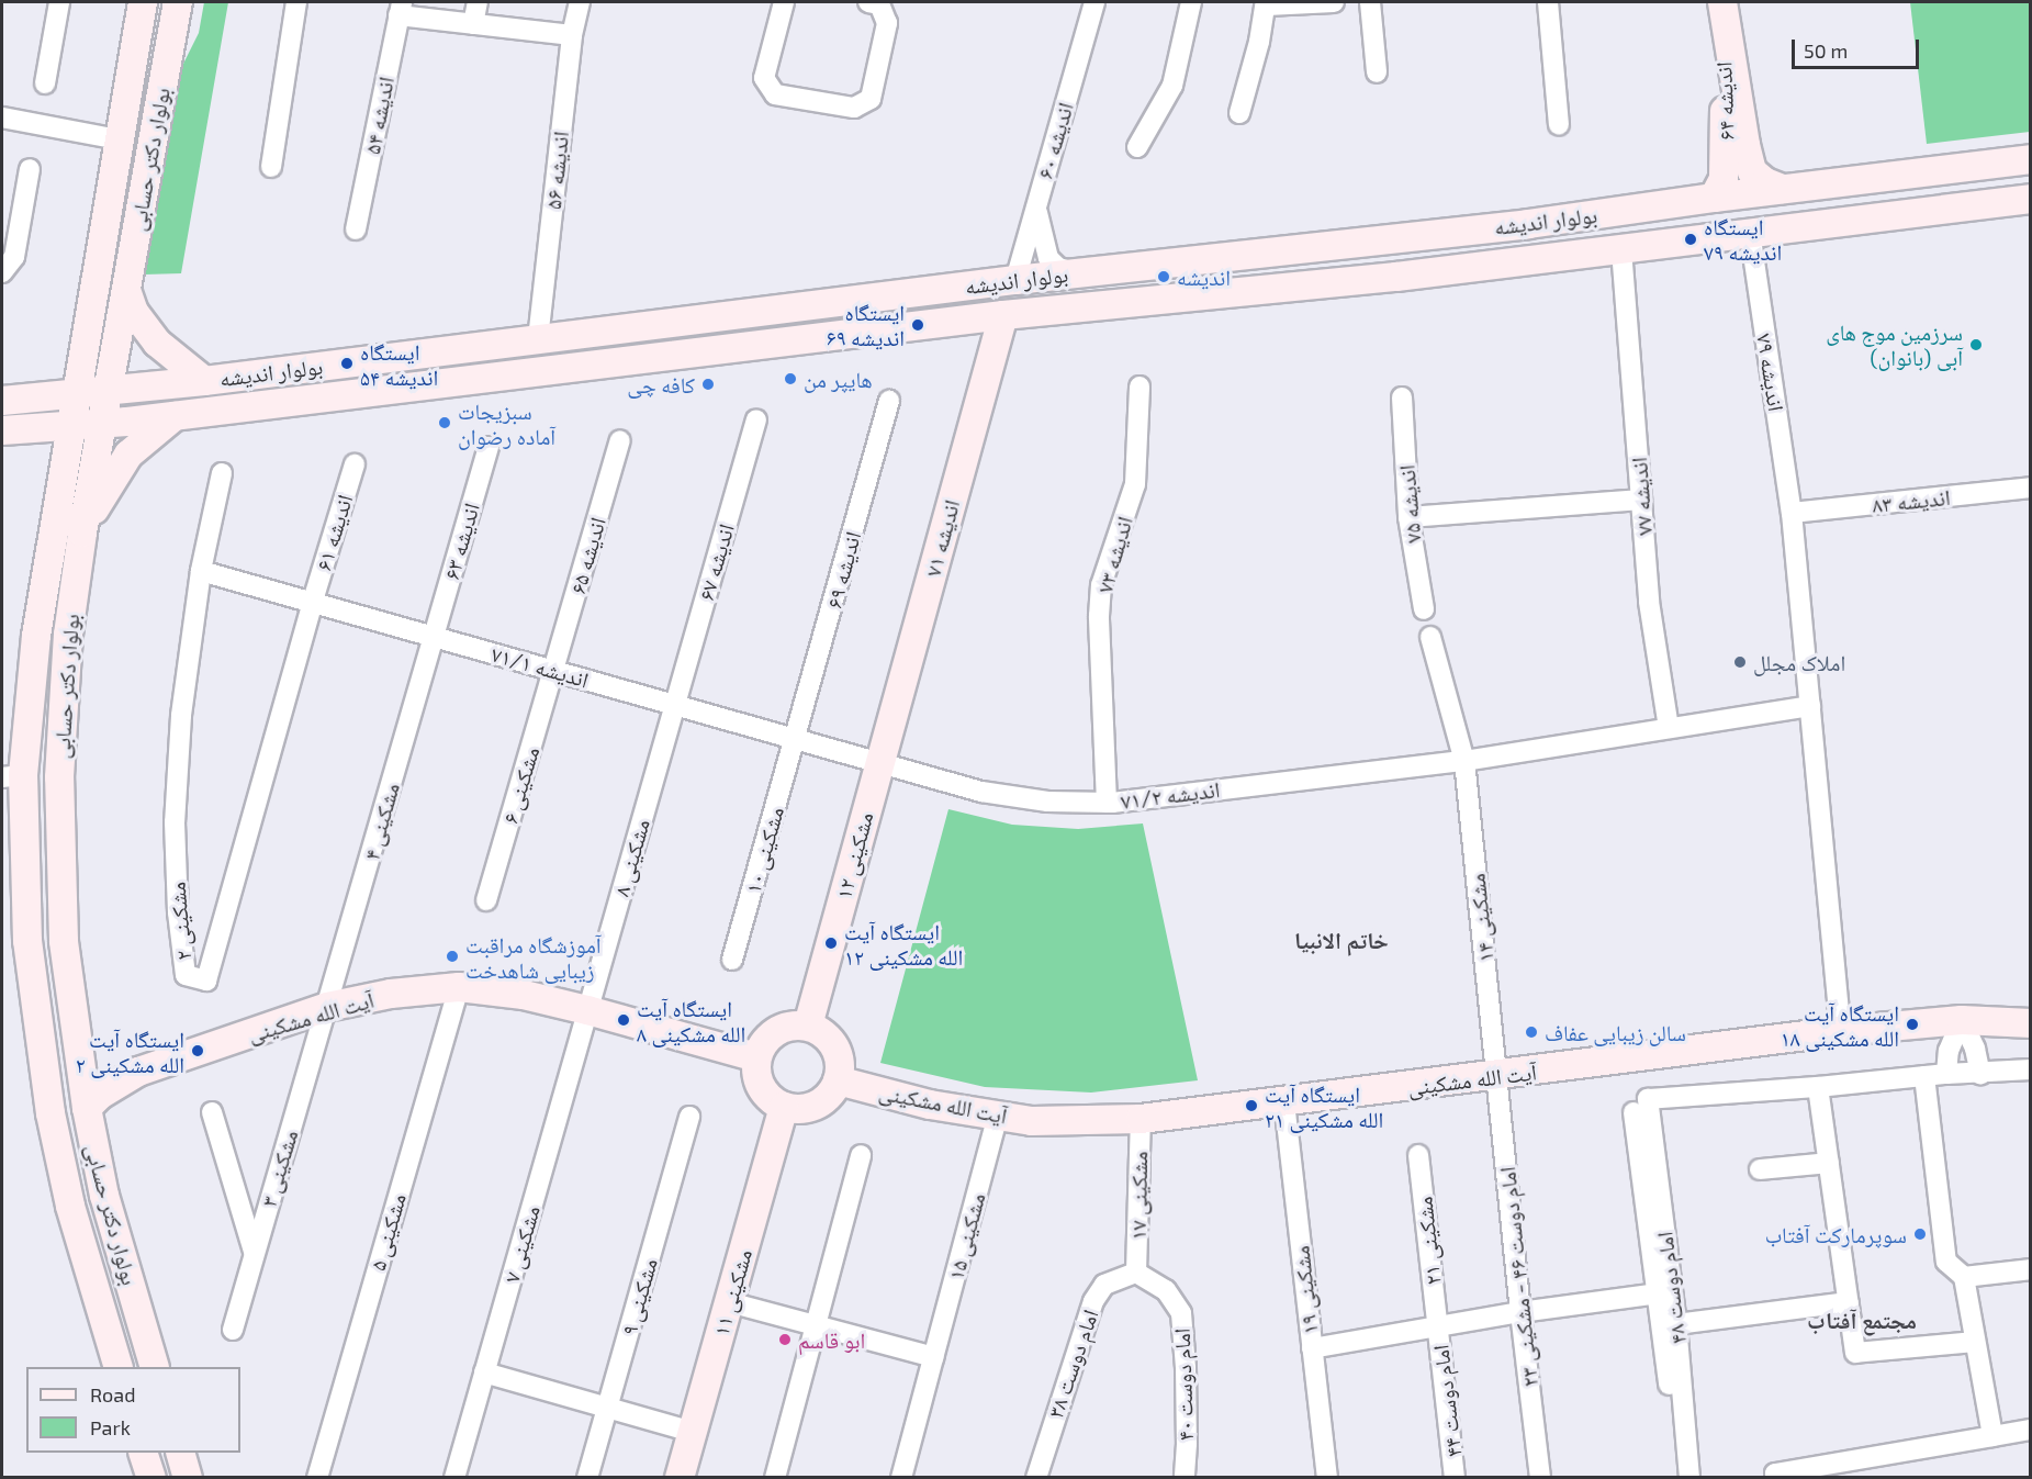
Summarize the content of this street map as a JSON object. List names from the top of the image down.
{
  "streets": {
    "main road": [
      "اندیشه ۶۴",
      "بولوار دکتر حسابی",
      "بولوار اندیشه",
      "اندیشه ۷۱",
      "مشکینی ۱۲",
      "آیت الله مشکینی",
      "مشکینی ۱۱"
    ],
    "street": [
      "اندیشه ۵۴",
      "اندیشه ۶۰",
      "اندیشه ۵۶",
      "اندیشه ۷۹",
      "اندیشه ۷۷",
      "اندیشه ۸۳",
      "اندیشه ۷۵",
      "اندیشه ۶۱",
      "اندیشه ۶۳",
      "اندیشه ۷۳",
      "اندیشه ۶۵",
      "اندیشه ۶۷",
      "اندیشه ۶۹",
      "اندیشه ۷۱/۱",
      "مشکینی ۶",
      "اندیشه ۷۱/۲",
      "مشکینی ۴",
      "مشکینی ۱۰",
      "مشکینی ۸",
      "مشکینی ۱۴",
      "مشکینی ۲",
      "مشکینی ۳",
      "مشکینی ۱۷",
      "مشکینی ۵",
      "مشکینی ۱۵",
      "مشکینی ۲۱",
      "مشکینی ۷",
      "امام دوست ۴۶ - مشکینی ۲۳",
      "امام دوست ۴۸",
      "مشکینی ۱۹",
      "مشکینی ۹",
      "امام دوست ۳۸",
      "امام دوست ۴۰",
      "امام دوست ۴۴"
    ]
  },
  "crossings": [
    ["اندیشه ۶۴", "بولوار اندیشه"],
    ["اندیشه ۶۰", "بولوار اندیشه"],
    ["بولوار دکتر حسابی", "بولوار اندیشه"],
    ["اندیشه ۵۶", "بولوار اندیشه"],
    ["بولوار اندیشه", "اندیشه ۷۹"],
    ["بولوار اندیشه", "اندیشه ۷۱"],
    ["اندیشه ۷۹", "اندیشه ۸۳"],
    ["اندیشه ۷۹", "اندیشه ۷۱/۲"],
    ["اندیشه ۷۹", "آیت الله مشکینی"],
    ["اندیشه ۷۷", "اندیشه ۷۱/۲"],
    ["اندیشه ۶۱", "اندیشه ۷۱/۱"],
    ["اندیشه ۶۱", "مشکینی ۲"],
    ["اندیشه ۷۱", "اندیشه ۷۱/۱"],
    ["اندیشه ۷۱", "اندیشه ۷۱/۲"],
    ["اندیشه ۷۱", "مشکینی ۱۲"],
    ["اندیشه ۶۳", "اندیشه ۷۱/۱"],
    ["اندیشه ۶۳", "مشکینی ۴"],
    ["اندیشه ۷۳", "اندیشه ۷۱/۲"],
    ["اندیشه ۶۵", "اندیشه ۷۱/۱"],
    ["اندیشه ۶۵", "مشکینی ۶"],
    ["اندیشه ۶۷", "اندیشه ۷۱/۱"],
    ["اندیشه ۶۷", "مشکینی ۸"],
    ["اندیشه ۶۹", "اندیشه ۷۱/۱"],
    ["اندیشه ۶۹", "مشکینی ۱۰"],
    ["اندیشه ۷۱/۱", "مشکینی ۶"],
    ["اندیشه ۷۱/۱", "اندیشه ۷۱/۲"],
    ["اندیشه ۷۱/۱", "مشکینی ۴"],
    ["اندیشه ۷۱/۱", "مشکینی ۱۰"],
    ["اندیشه ۷۱/۱", "مشکینی ۱۲"],
    ["اندیشه ۷۱/۱", "مشکینی ۸"],
    ["اندیشه ۷۱/۱", "مشکینی ۲"],
    ["اندیشه ۷۱/۲", "مشکینی ۱۲"],
    ["اندیشه ۷۱/۲", "مشکینی ۱۴"],
    ["مشکینی ۴", "آیت الله مشکینی"],
    ["مشکینی ۴", "مشکینی ۳"],
    ["مشکینی ۱۲", "آیت الله مشکینی"],
    ["مشکینی ۱۲", "مشکینی ۱۱"],
    ["مشکینی ۸", "آیت الله مشکینی"],
    ["مشکینی ۸", "مشکینی ۷"],
    ["مشکینی ۱۴", "آیت الله مشکینی"],
    ["مشکینی ۱۴", "امام دوست ۴۶ - مشکینی ۲۳"],
    ["آیت الله مشکینی", "مشکینی ۳"],
    ["آیت الله مشکینی", "مشکینی ۱۷"],
    ["آیت الله مشکینی", "مشکینی ۵"],
    ["آیت الله مشکینی", "مشکینی ۱۵"],
    ["آیت الله مشکینی", "مشکینی ۷"],
    ["آیت الله مشکینی", "امام دوست ۴۶ - مشکینی ۲۳"],
    ["آیت الله مشکینی", "مشکینی ۱۹"],
    ["آیت الله مشکینی", "مشکینی ۱۱"],
    ["مشکینی ۱۷", "امام دوست ۳۸"],
    ["مشکینی ۱۷", "امام دوست ۴۰"],
    ["مشکینی ۲۱", "امام دوست ۴۴"],
    ["امام دوست ۳۸", "امام دوست ۴۰"]
  ],
  "districts": ["خاتم الانبیا", "مجتمع آفتاب"],
  "places": [
    "ایستگاه اندیشه ۷۹",
    "اندیشه",
    "ایستگاه اندیشه ۶۹",
    "سرزمین موج های آبی (بانوان)",
    "ایستگاه اندیشه ۵۴",
    "هایپر من",
    "کافه چی",
    "سبزیجات آماده رضوان",
    "املاک مجلل",
    "ایستگاه آیت الله مشکینی ۱۲",
    "آموزشگاه مراقبت زیبایی شاهدخت",
    "ایستگاه آیت الله مشکینی ۸",
    "ایستگاه آیت الله مشکینی ۱۸",
    "سالن زیبایی عفاف",
    "ایستگاه آیت الله مشکینی ۲",
    "ایستگاه آیت الله مشکینی ۲۱",
    "سوپرمارکت آفتاب",
    "ابو قاسم"
  ],
  "legend": ["Road", "Park"],
  "scale_bar": "50 m"
}
